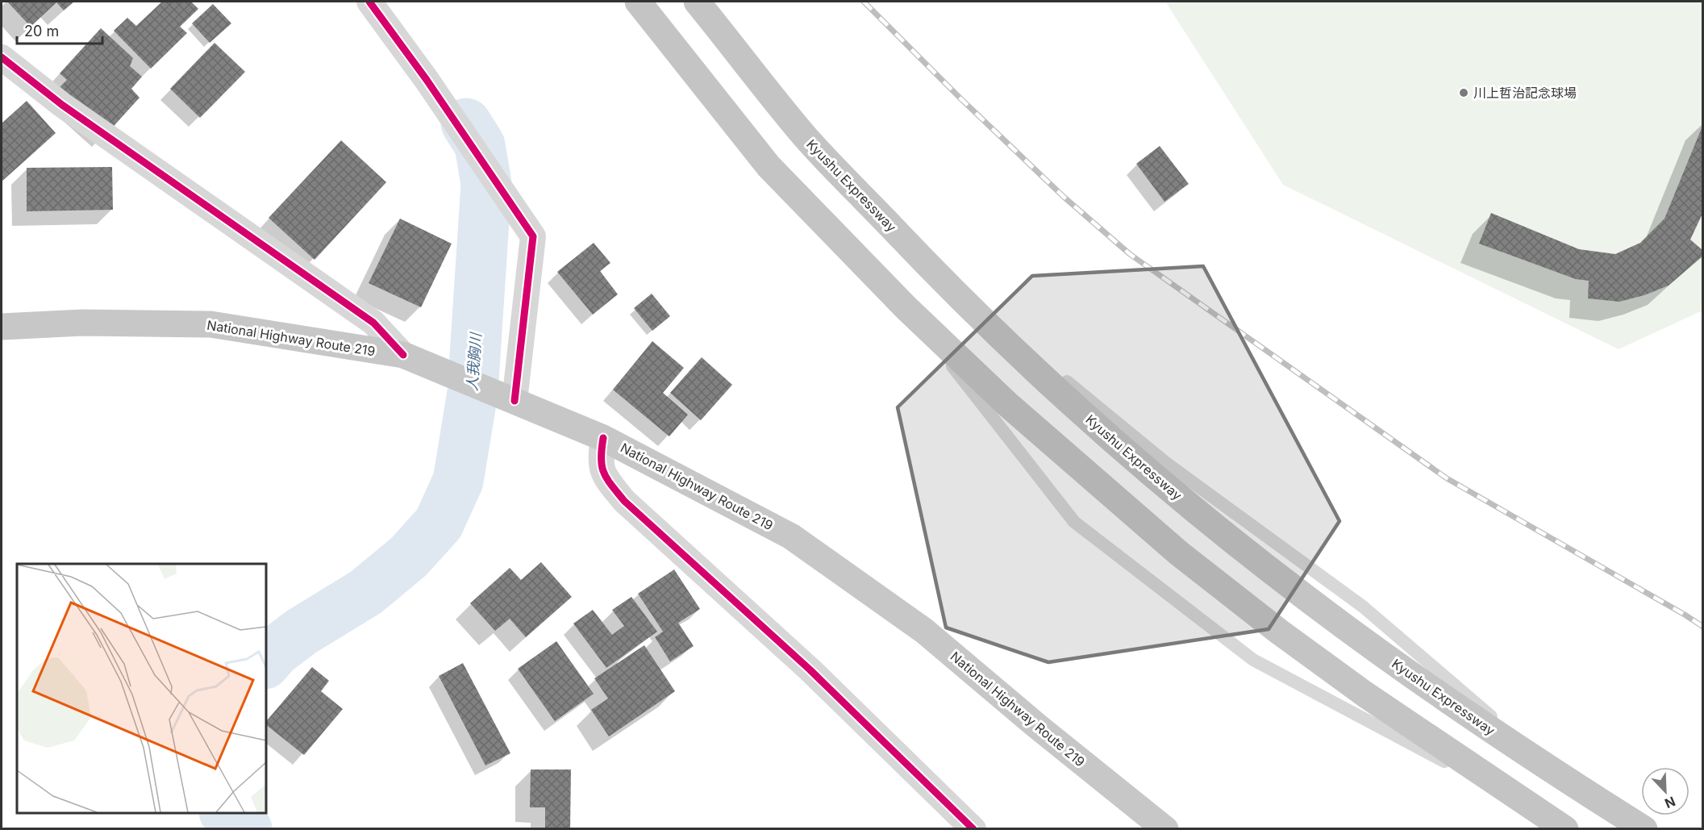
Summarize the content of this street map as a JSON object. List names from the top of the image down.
{
  "streets": {
    "highway": ["Kyushu Expressway", "National Highway Route 219"]
  },
  "water": ["人我胸川"],
  "places": ["川上哲治記念球場"],
  "scale_bar": "20 m",
  "north": "bottom right"
}
